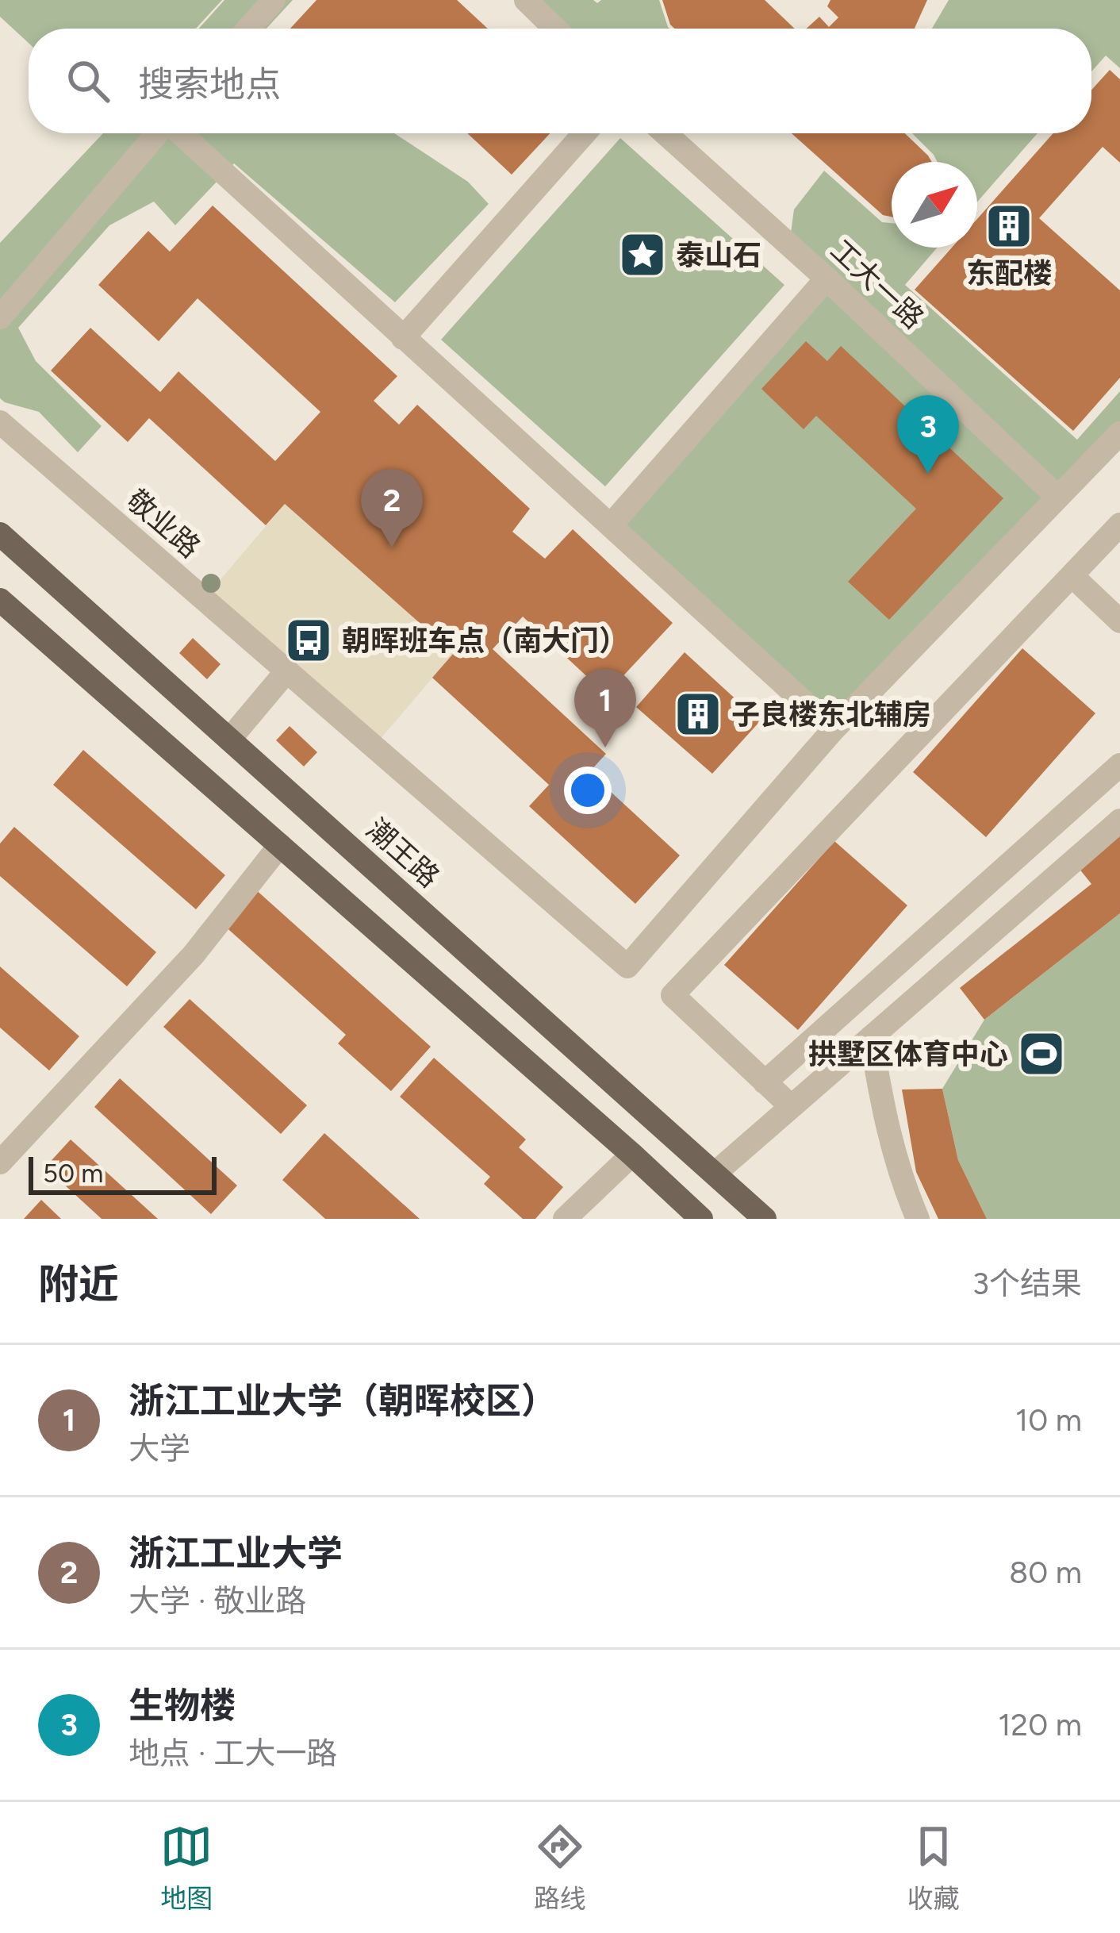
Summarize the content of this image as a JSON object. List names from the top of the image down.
{
  "streets": {
    "main road": ["潮王路"],
    "street": ["工大一路", "敬业路"]
  },
  "places": {
    "building": ["东配楼", "子良楼东北辅房"],
    "place": ["泰山石"],
    "bus stop": ["朝晖班车点（南大门）"],
    "sports": ["拱墅区体育中心"]
  },
  "scale_bar": "50 m",
  "north": "top right",
  "page": {
    "search": "搜索地点",
    "pins": ["3", "2", "1"],
    "scale": "50 m",
    "heading": ["附近", "3个结果"],
    "list": [
      {
        "mark": "1",
        "name": "浙江工业大学（朝晖校区）",
        "note": "大学",
        "value": "10 m"
      },
      {
        "mark": "2",
        "name": "浙江工业大学",
        "note": "大学 · 敬业路",
        "value": "80 m"
      },
      {
        "mark": "3",
        "name": "生物楼",
        "note": "地点 · 工大一路",
        "value": "120 m"
      }
    ],
    "nav": ["地图", "路线", "收藏"]
  }
}
